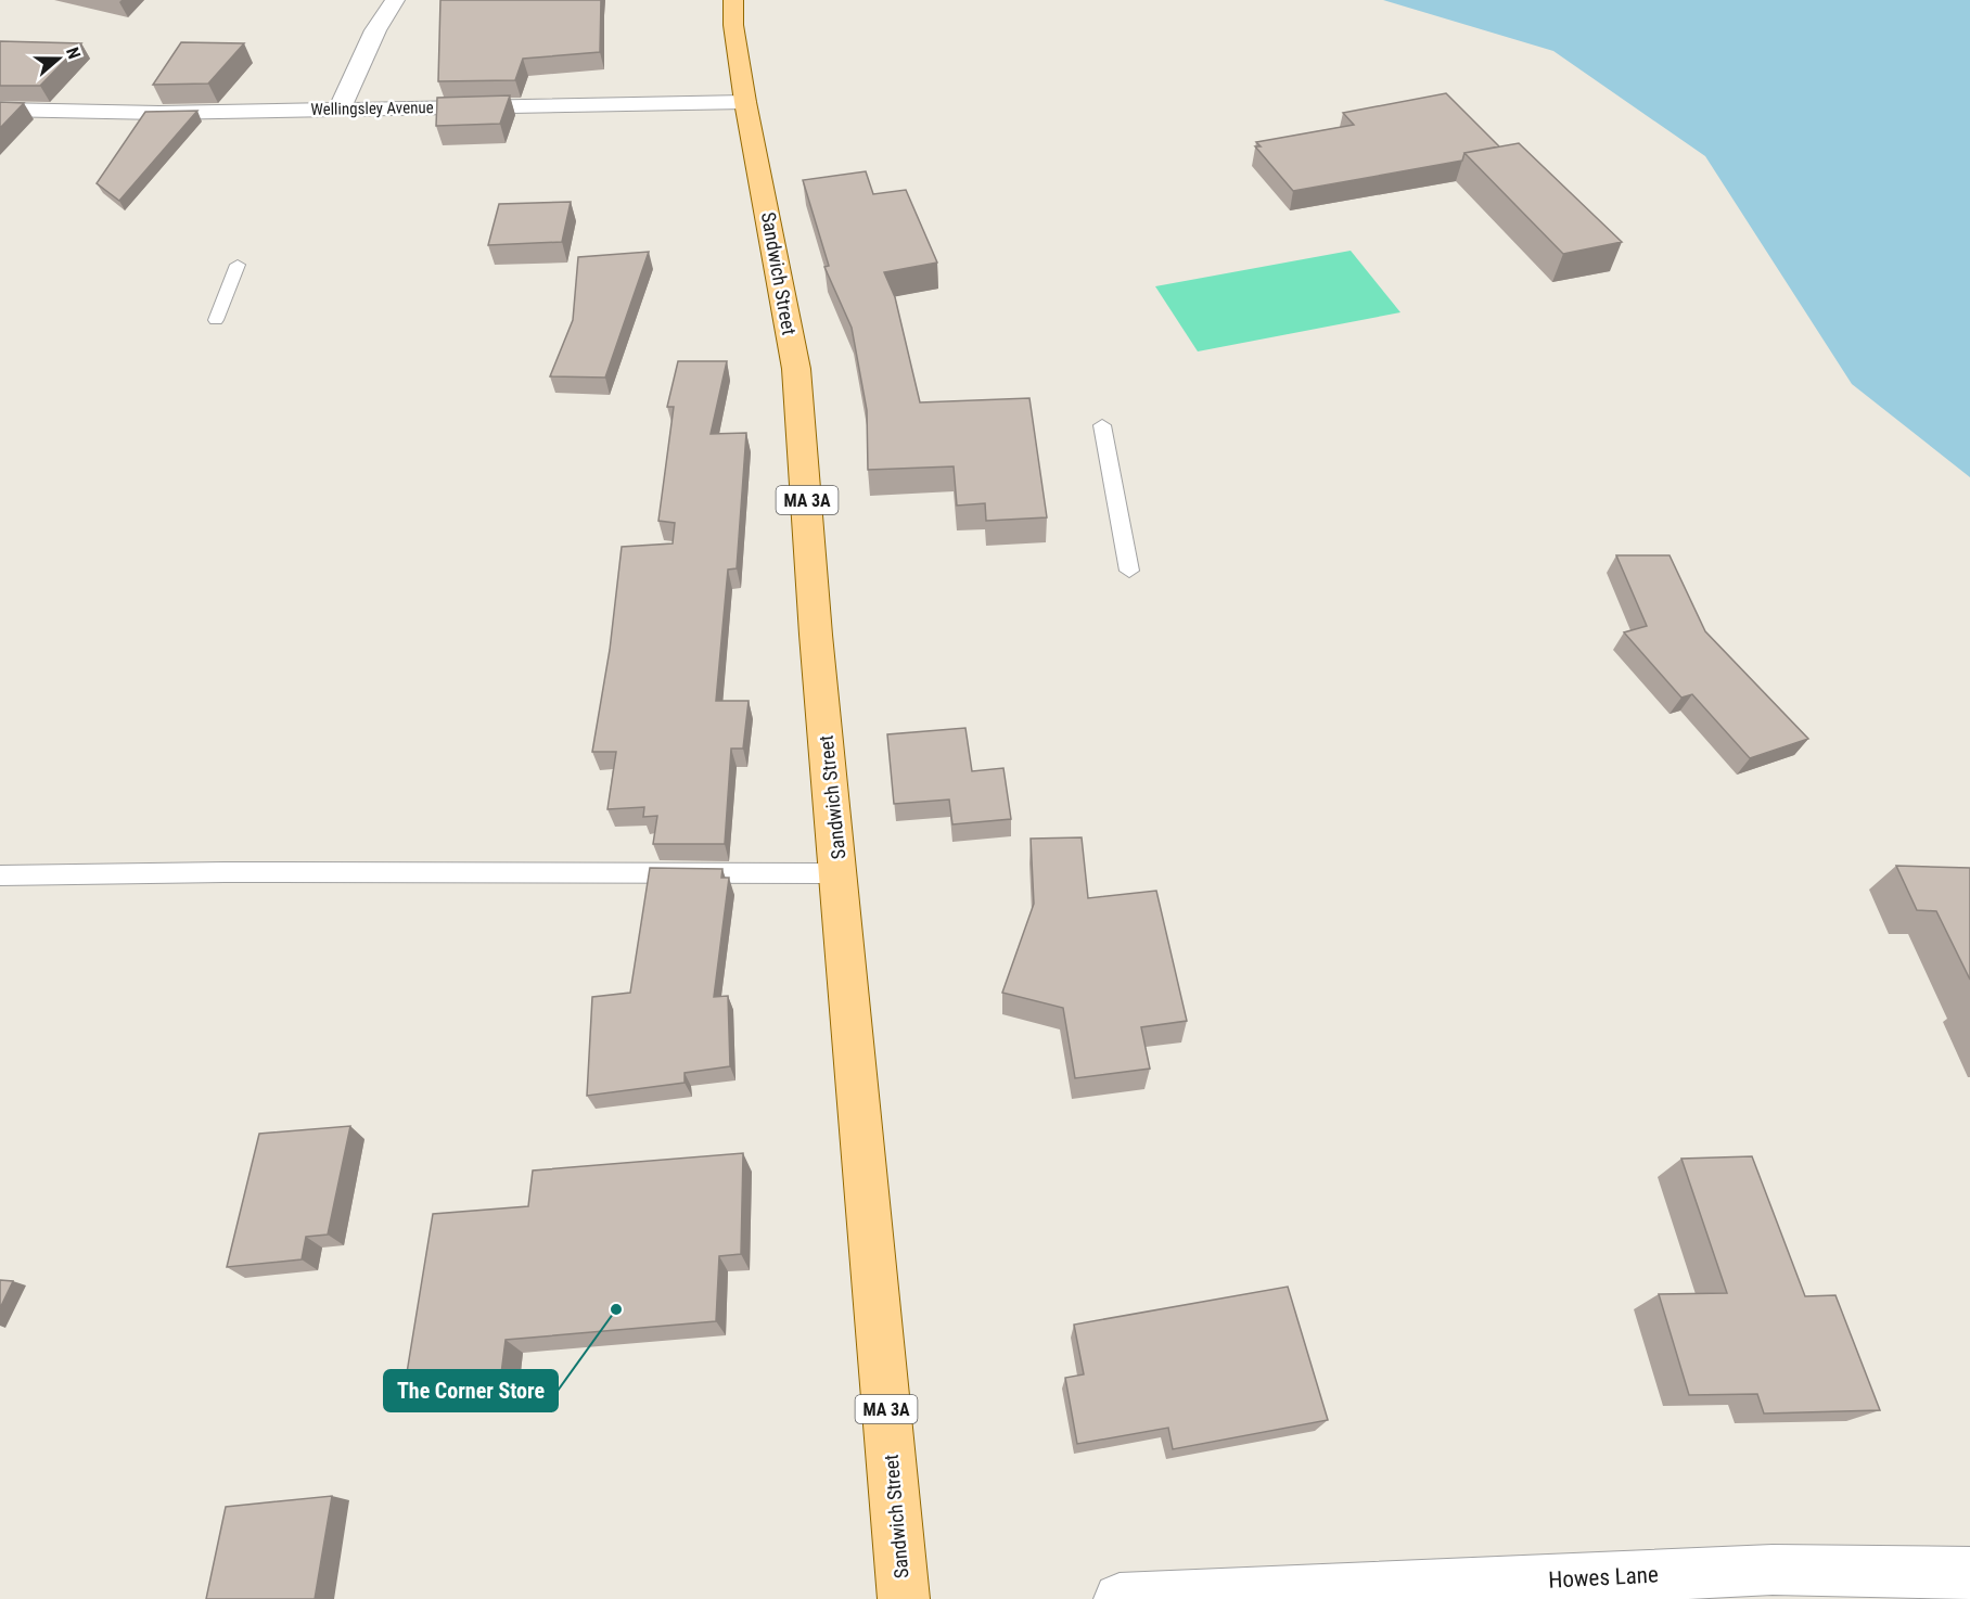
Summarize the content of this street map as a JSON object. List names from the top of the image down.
{
  "streets": {
    "main road": ["Sandwich Street", "MA 3A"],
    "street": ["Wellingsley Avenue", "Howes Lane"]
  },
  "crossings": [
    ["Wellingsley Avenue", "Sandwich Street"]
  ],
  "places": ["The Corner Store"],
  "north": "right"
}
